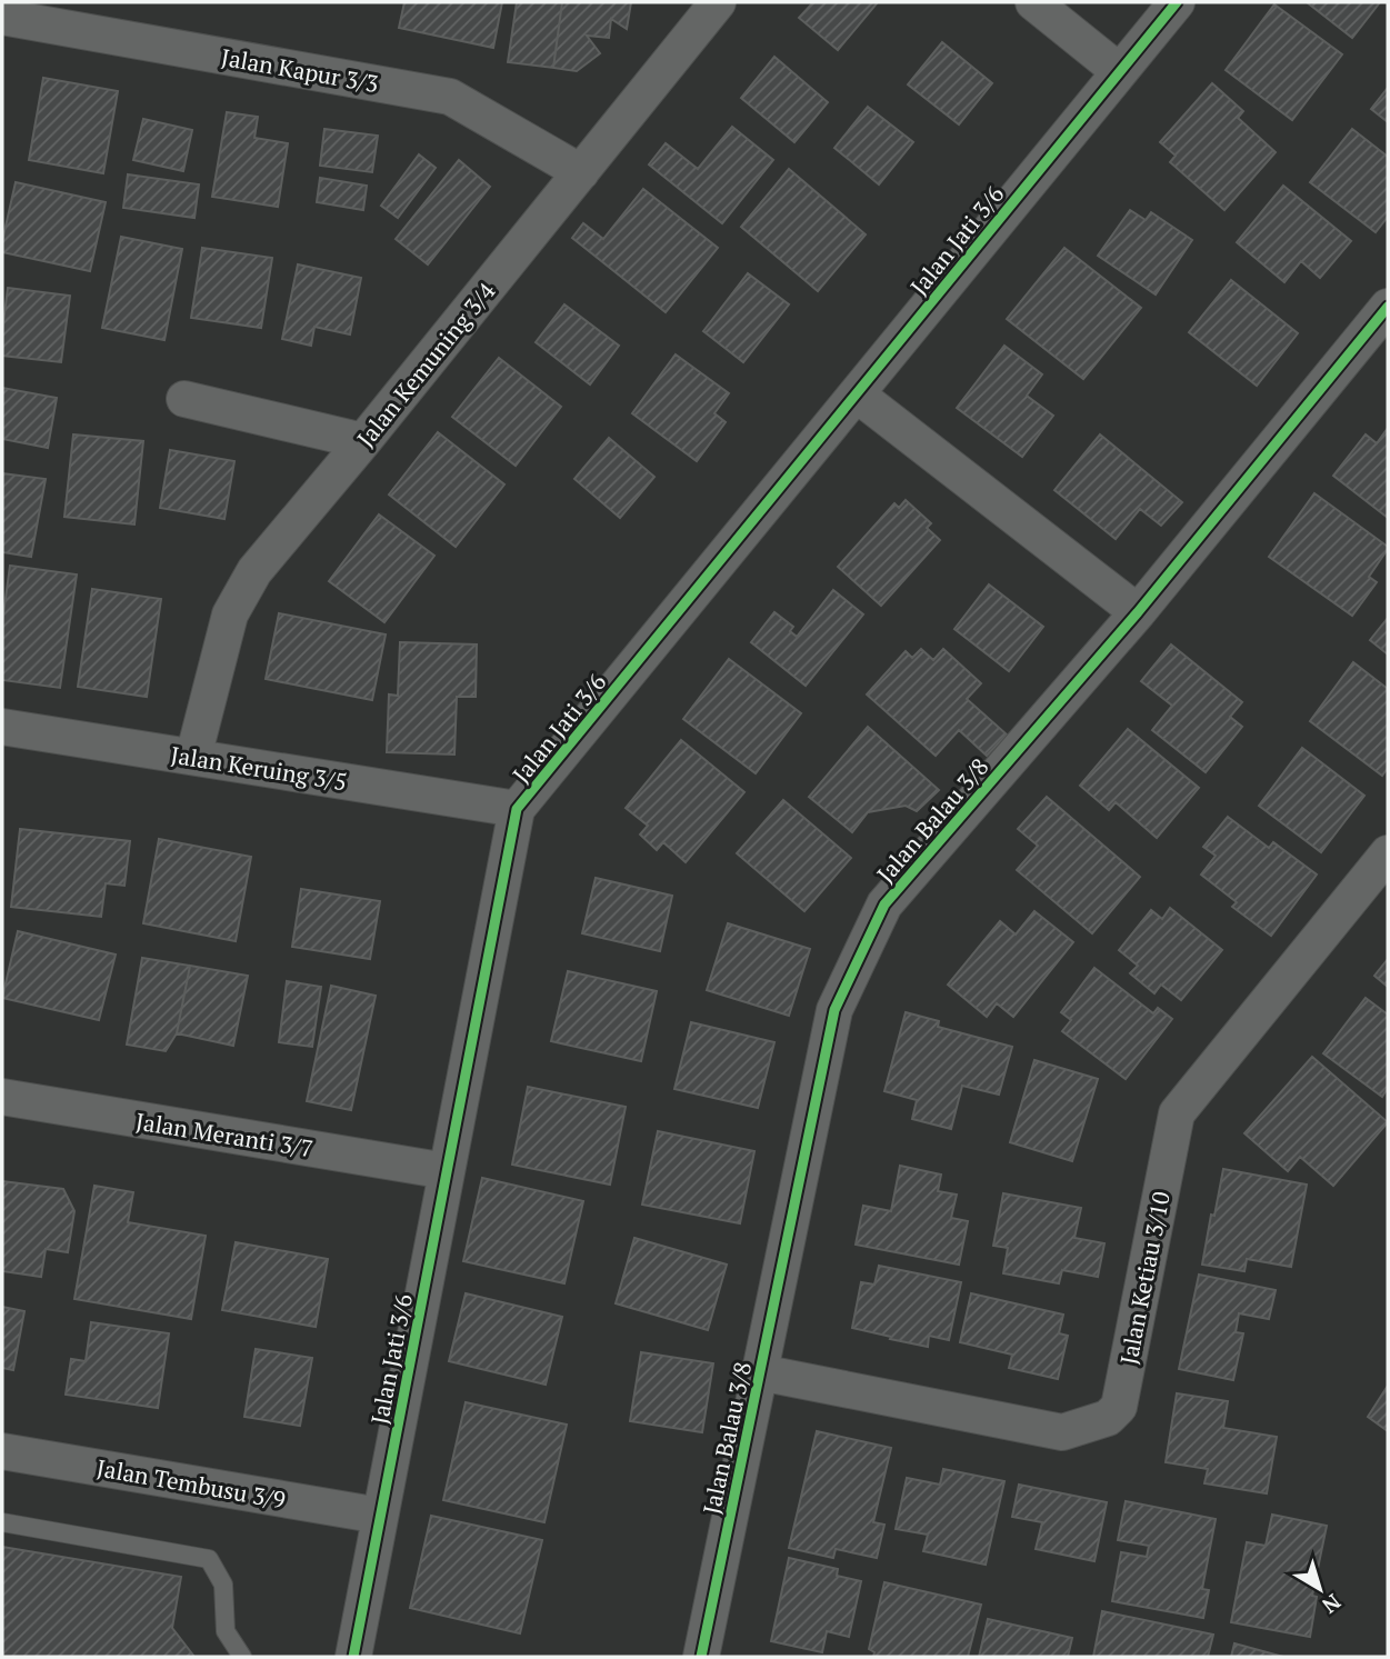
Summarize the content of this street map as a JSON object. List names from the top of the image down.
{
  "streets": {
    "street": [
      "Jalan Kapur 3/3",
      "Jalan Jati 3/6",
      "Jalan Kemuning 3/4",
      "Jalan Keruing 3/5",
      "Jalan Balau 3/8",
      "Jalan Meranti 3/7",
      "Jalan Ketiau 3/10",
      "Jalan Tembusu 3/9"
    ]
  },
  "crossings": [
    ["Jalan Kapur 3/3", "Jalan Kemuning 3/4"],
    ["Jalan Jati 3/6", "Jalan Keruing 3/5"],
    ["Jalan Jati 3/6", "Jalan Meranti 3/7"],
    ["Jalan Jati 3/6", "Jalan Tembusu 3/9"],
    ["Jalan Kemuning 3/4", "Jalan Keruing 3/5"],
    ["Jalan Balau 3/8", "Jalan Ketiau 3/10"]
  ],
  "north": "bottom right"
}
